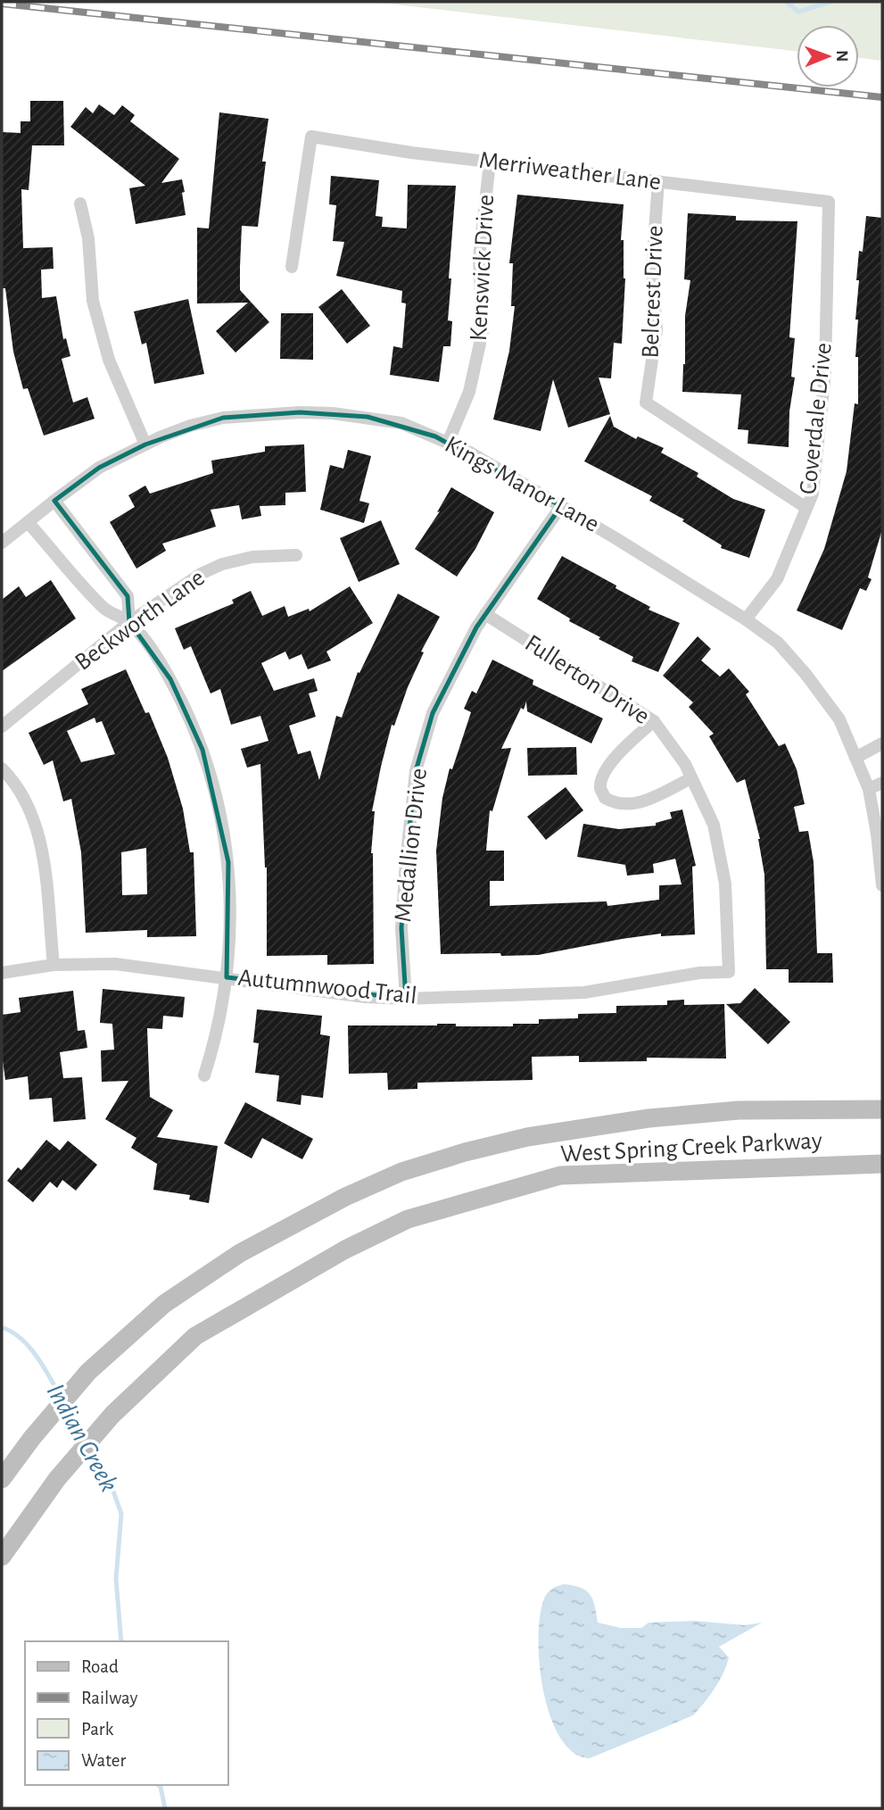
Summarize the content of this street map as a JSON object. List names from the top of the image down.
{
  "streets": {
    "main road": ["West Spring Creek Parkway"],
    "street": [
      "Merriweather Lane",
      "Kenswick Drive",
      "Belcrest Drive",
      "Coverdale Drive",
      "Kings Manor Lane",
      "Beckworth Lane",
      "Fullerton Drive",
      "Medallion Drive",
      "Autumnwood Trail"
    ]
  },
  "crossings": [
    ["Merriweather Lane", "Kenswick Drive"],
    ["Merriweather Lane", "Belcrest Drive"],
    ["Merriweather Lane", "Coverdale Drive"],
    ["Kenswick Drive", "Kings Manor Lane"],
    ["Belcrest Drive", "Coverdale Drive"],
    ["Coverdale Drive", "Kings Manor Lane"],
    ["Kings Manor Lane", "Medallion Drive"],
    ["Fullerton Drive", "Medallion Drive"],
    ["Fullerton Drive", "Autumnwood Trail"],
    ["Medallion Drive", "Autumnwood Trail"]
  ],
  "water": ["Indian Creek"],
  "legend": [
    "Road",
    "Railway",
    "Park",
    "Water"
  ],
  "north": "right"
}
